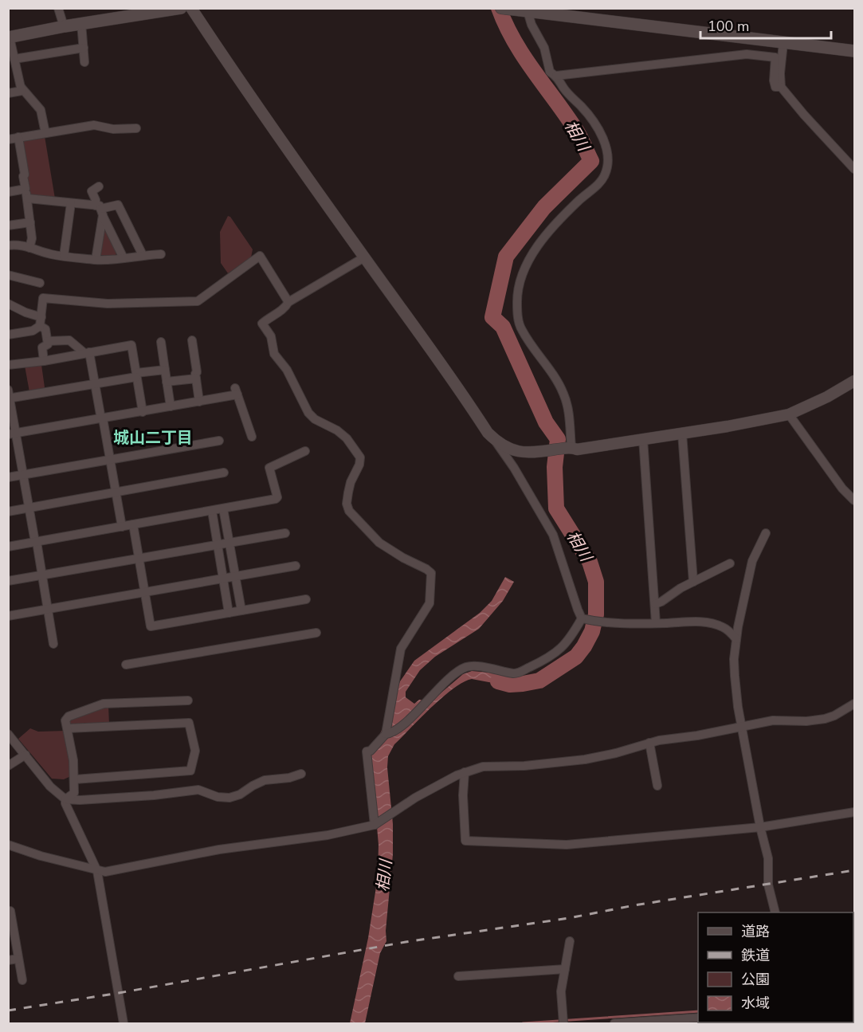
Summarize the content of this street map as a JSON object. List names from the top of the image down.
{
  "districts": ["城山二丁目"],
  "water": ["相川"],
  "legend": [
    "道路",
    "鉄道",
    "公園",
    "水域"
  ],
  "scale_bar": "100 m"
}
